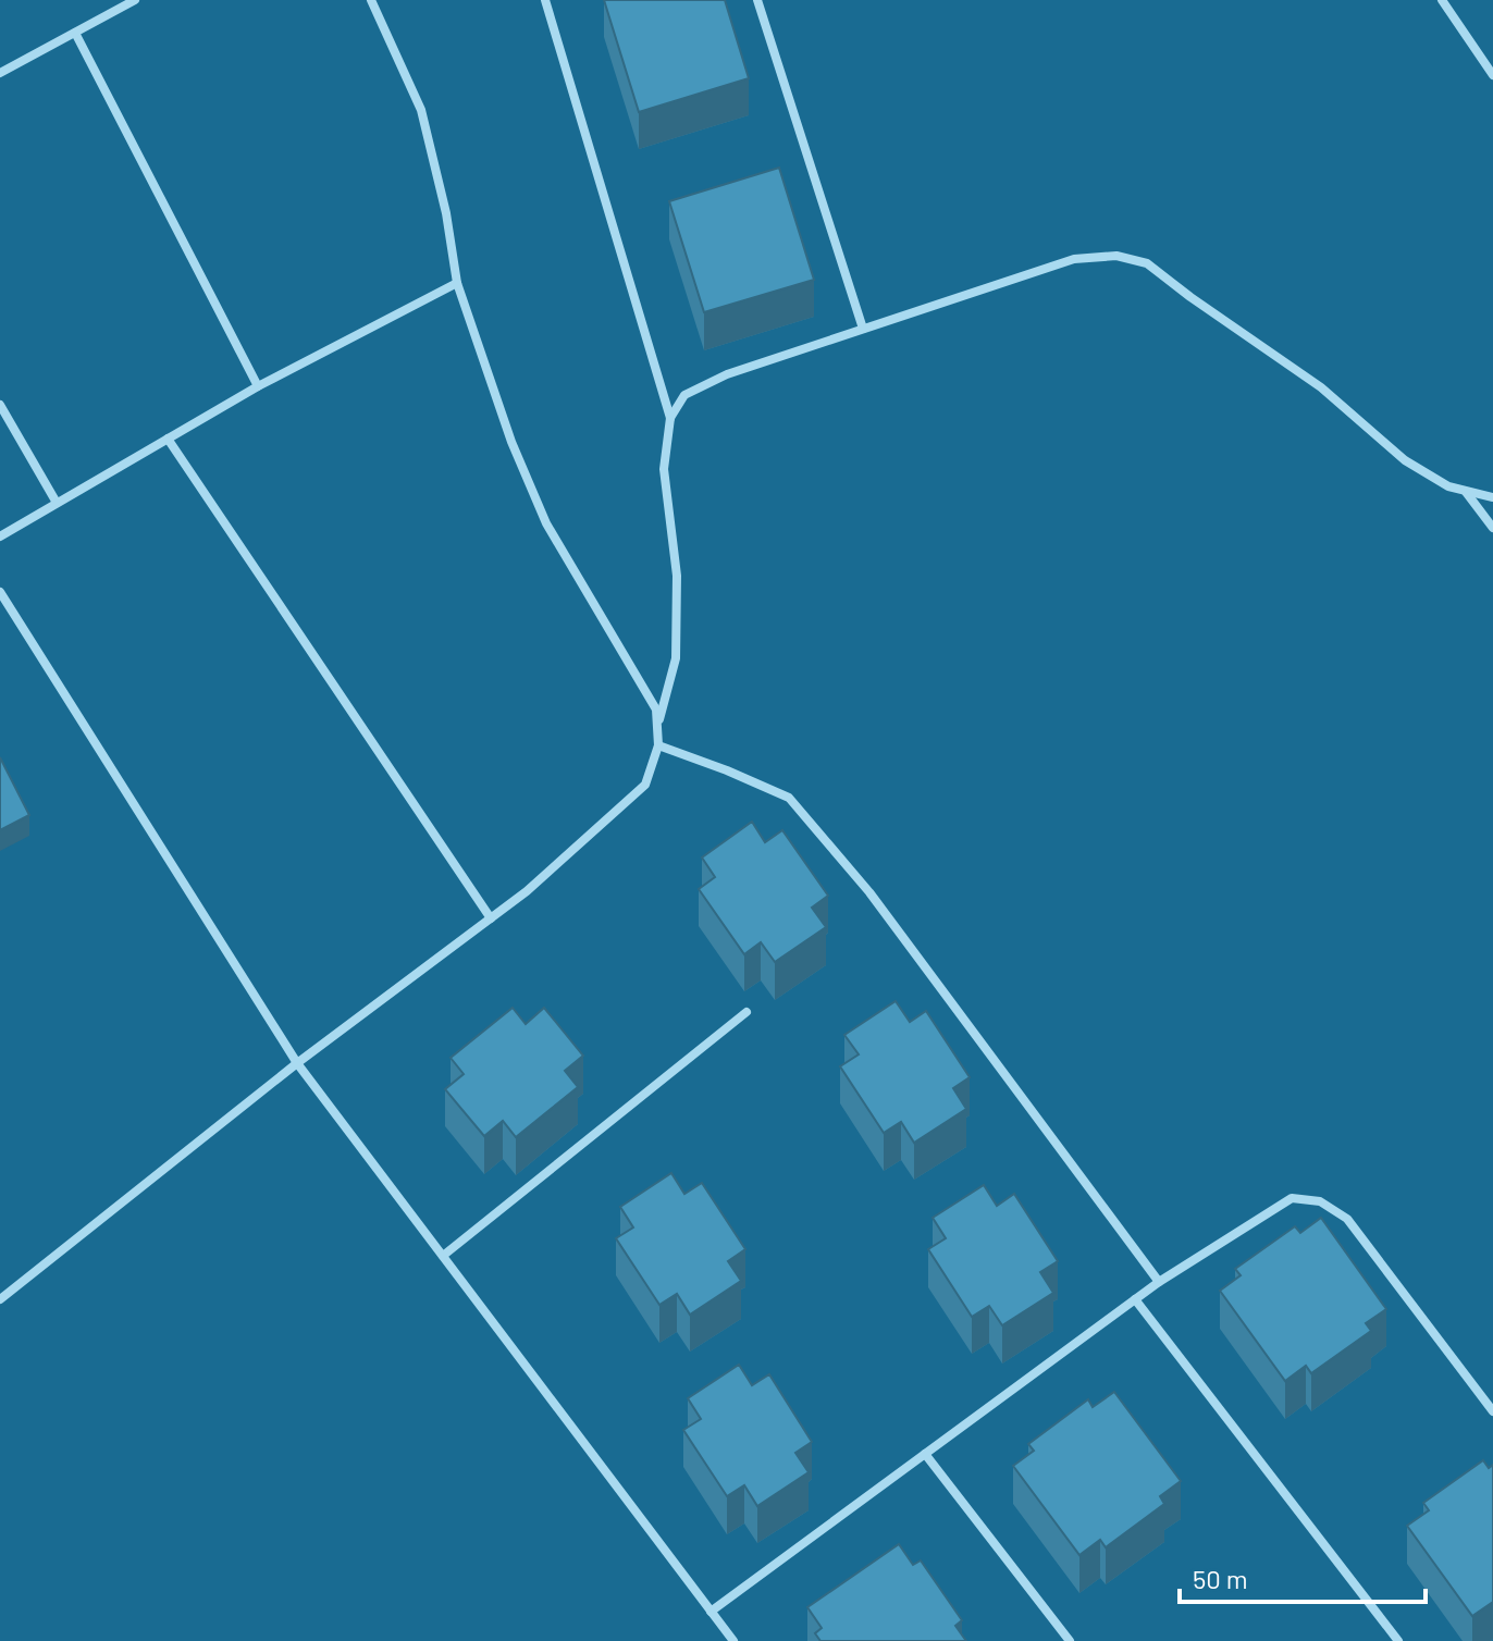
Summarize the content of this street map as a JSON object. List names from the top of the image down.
{
  "scale_bar": "50 m"
}
